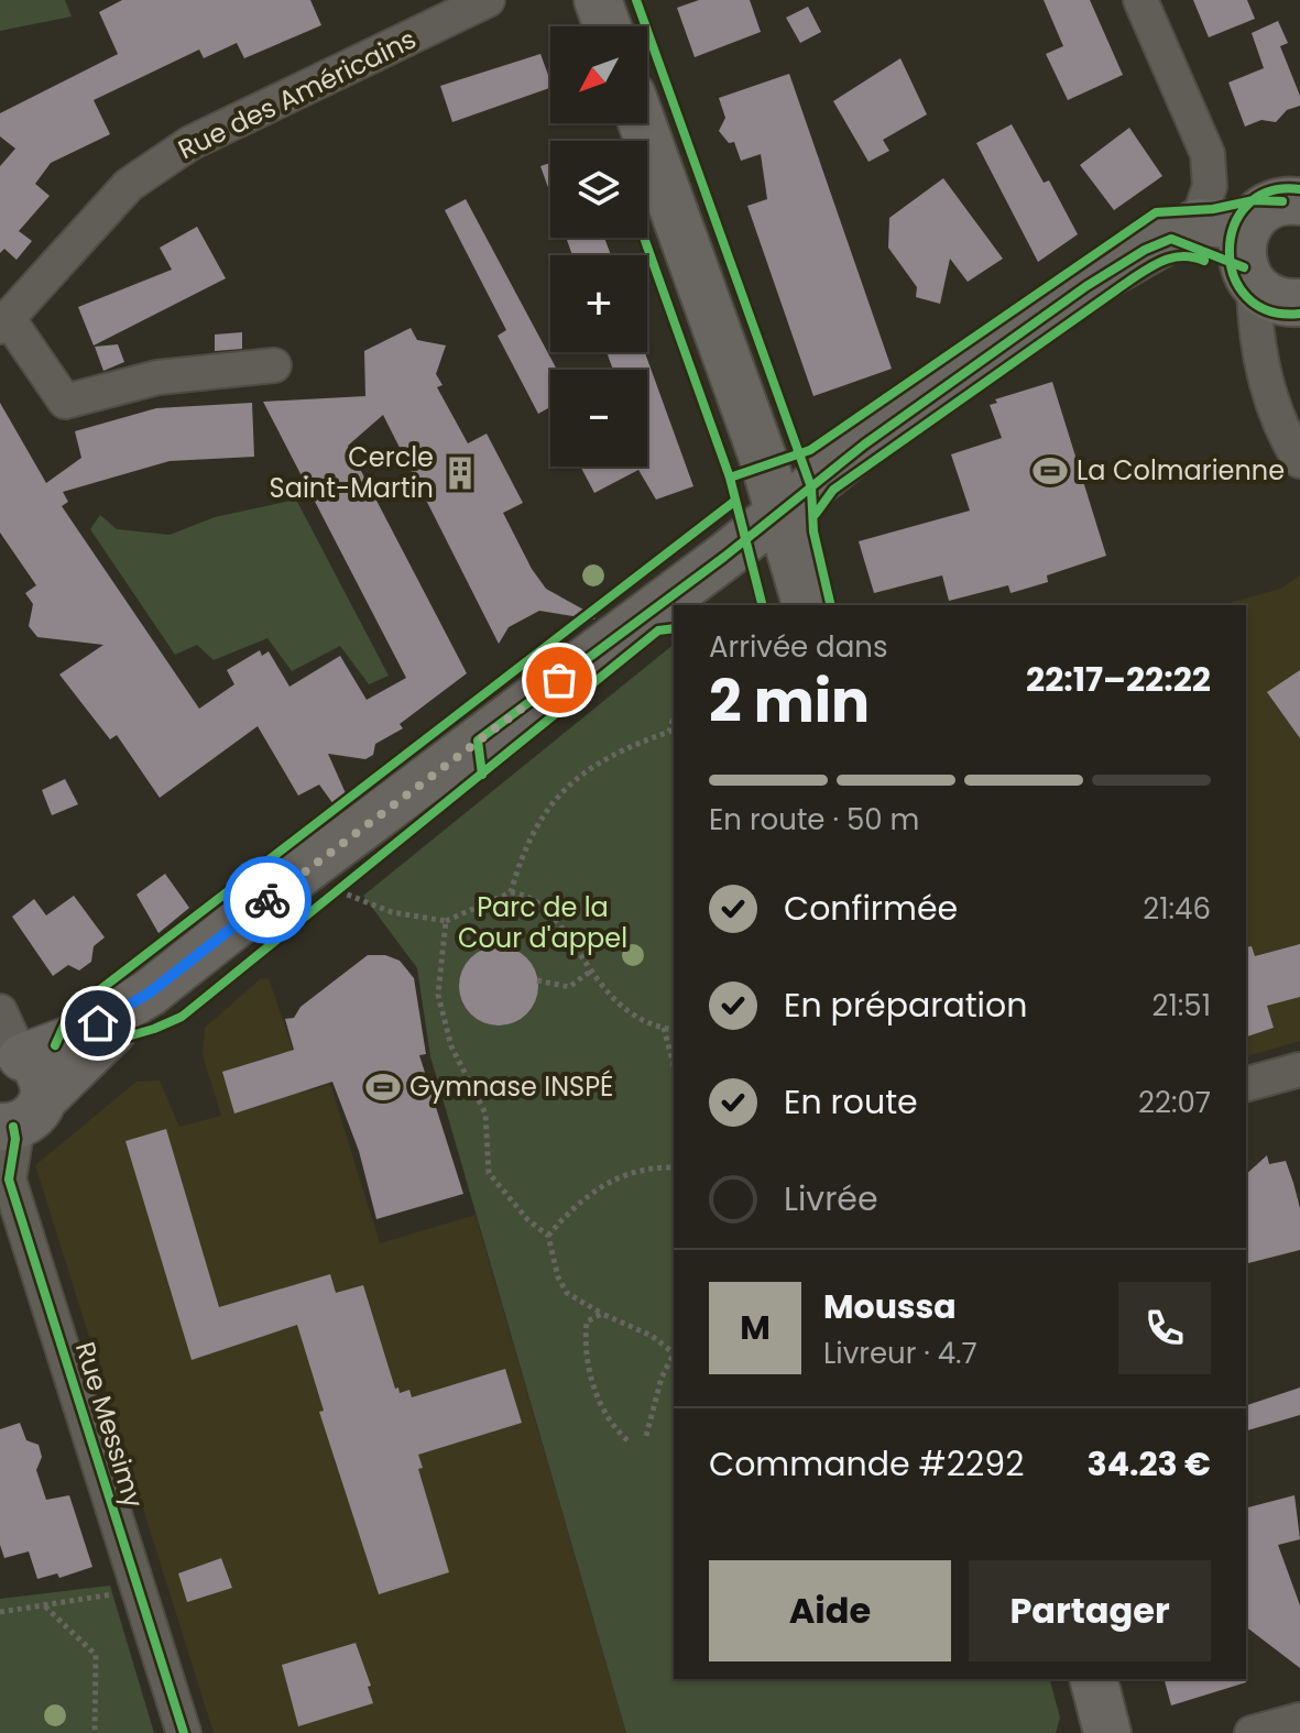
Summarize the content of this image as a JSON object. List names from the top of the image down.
{
  "streets": {
    "street": ["Rue des Américains", "Rue Messimy"]
  },
  "parks": ["Parc de la Cour d'appel"],
  "places": {
    "sports": ["La Colmarienne", "Gymnase INSPÉ"],
    "building": ["Cercle Saint-Martin"]
  },
  "north": "bottom left",
  "page": {
    "map_buttons": ["+", "−"],
    "heading": ["2 min", "Arrivée dans", "22:17–22:22"],
    "panel": [
      "Moussa",
      "Livreur · 4.7",
      "Commande #2292",
      "34.23 €"
    ],
    "bar": "En route · 50 m",
    "list": [
      ["Confirmée", "21:46"],
      ["En préparation", "21:51"],
      ["En route", "22:07"],
      "Livrée"
    ],
    "round": "M",
    "buttons": ["Aide", "Partager"]
  }
}
